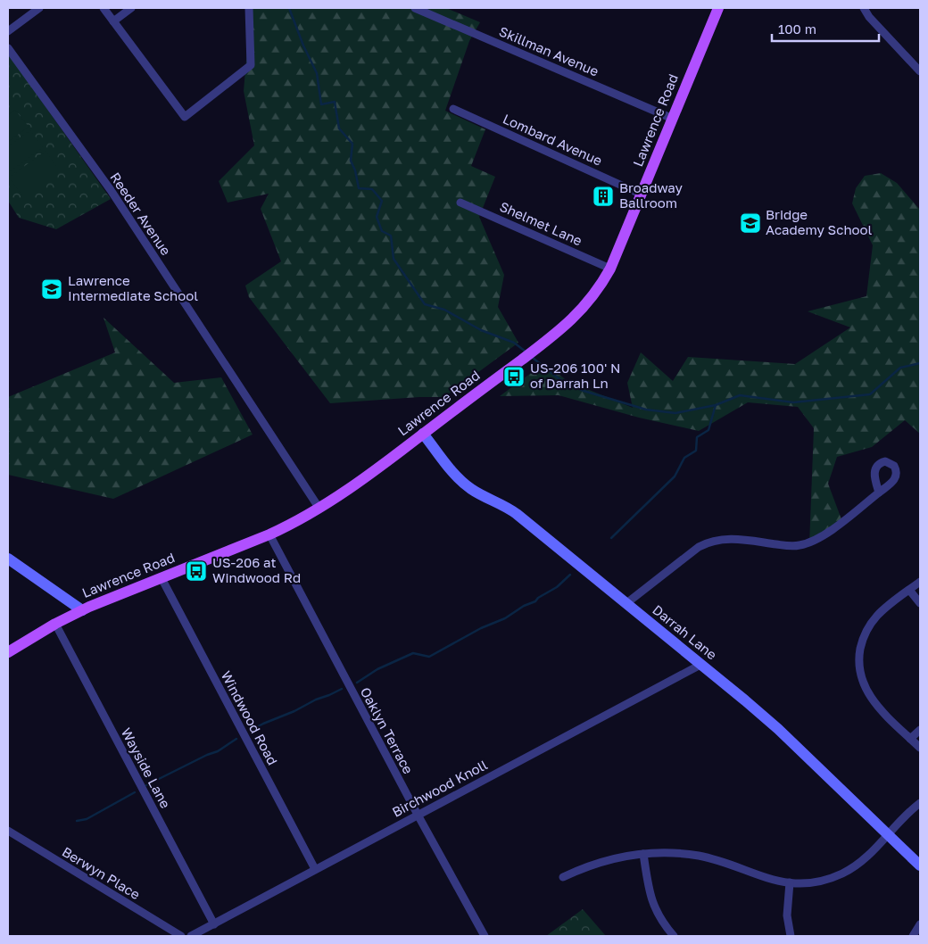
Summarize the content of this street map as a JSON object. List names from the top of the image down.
{
  "streets": {
    "main road": ["Lawrence Road"],
    "street": [
      "Skillman Avenue",
      "Lombard Avenue",
      "Reeder Avenue",
      "Shelmet Lane",
      "Darrah Lane",
      "Windwood Road",
      "Oaklyn Terrace",
      "Wayside Lane",
      "Birchwood Knoll",
      "Berwyn Place"
    ]
  },
  "crossings": [
    ["Skillman Avenue", "Lawrence Road"],
    ["Lawrence Road", "Lombard Avenue"],
    ["Lawrence Road", "Reeder Avenue"],
    ["Lawrence Road", "Shelmet Lane"],
    ["Lawrence Road", "Darrah Lane"],
    ["Lawrence Road", "Windwood Road"],
    ["Lawrence Road", "Oaklyn Terrace"],
    ["Lawrence Road", "Wayside Lane"],
    ["Darrah Lane", "Birchwood Knoll"],
    ["Windwood Road", "Birchwood Knoll"],
    ["Oaklyn Terrace", "Birchwood Knoll"],
    ["Wayside Lane", "Birchwood Knoll"]
  ],
  "places": {
    "building": ["Broadway Ballroom"],
    "school or university": ["Bridge Academy School", "Lawrence Intermediate School"],
    "bus stop": ["US-206 100' N of Darrah Ln", "US-206 at Windwood Rd"]
  },
  "scale_bar": "100 m"
}
